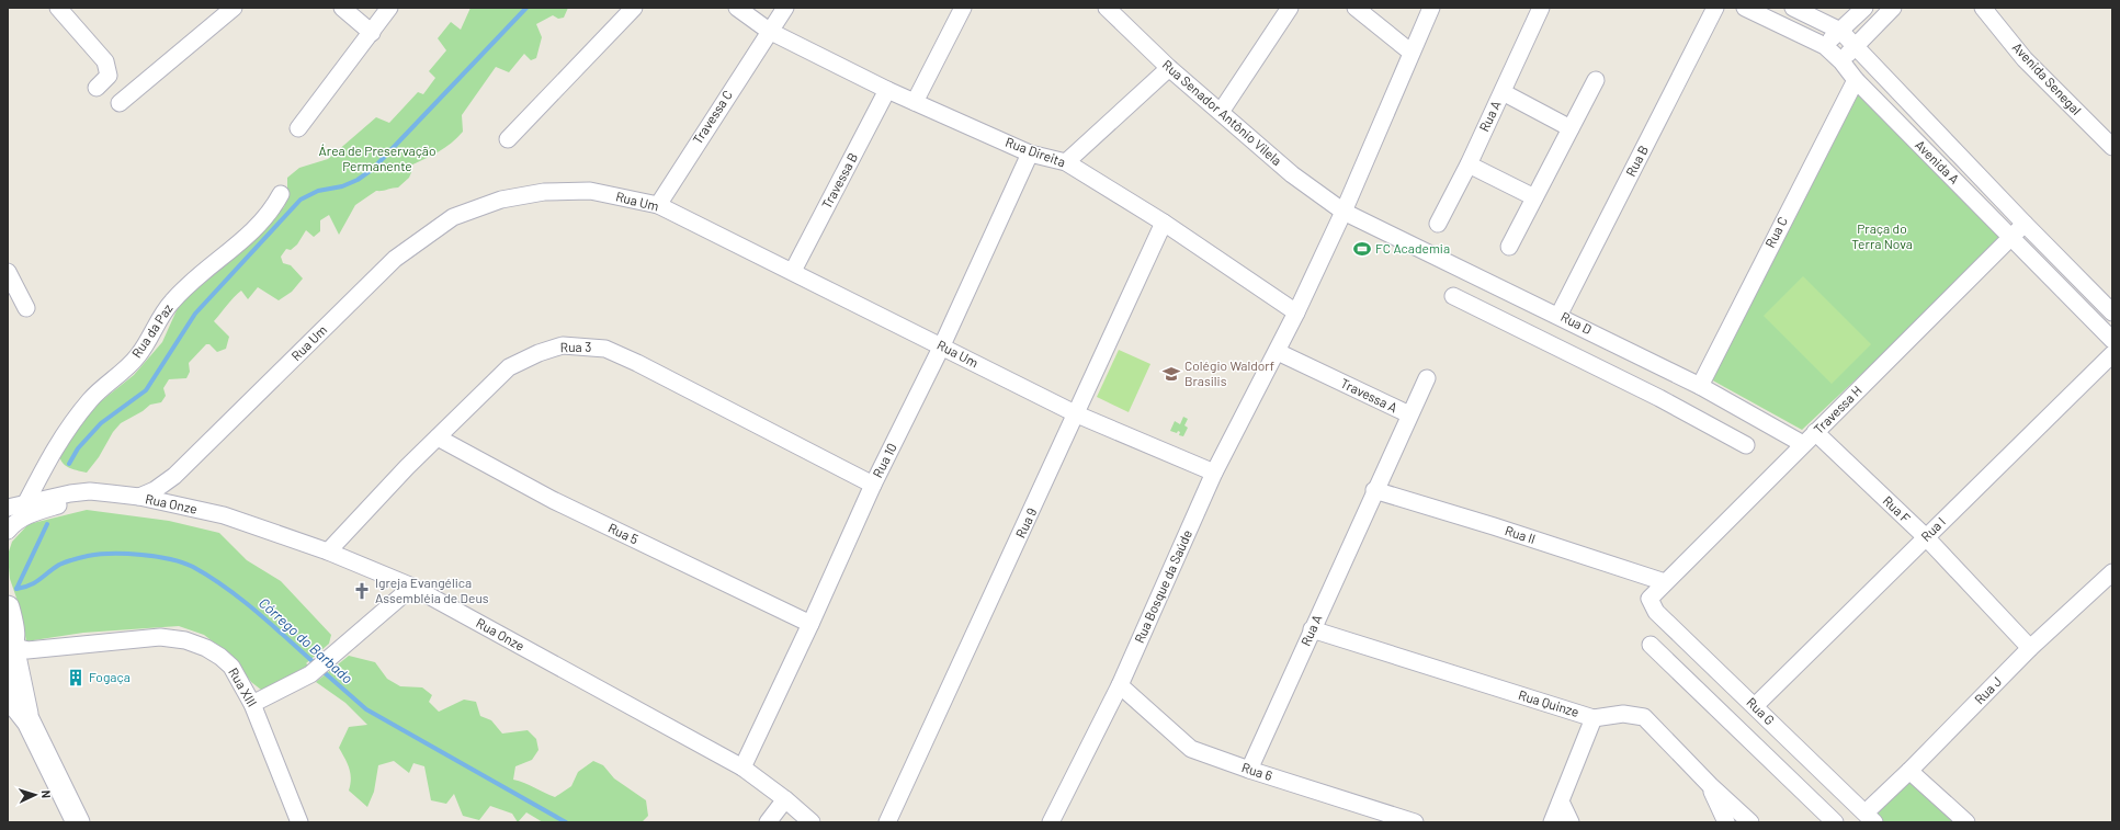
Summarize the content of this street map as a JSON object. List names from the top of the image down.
{
  "streets": {
    "street": [
      "Avenida Senegal",
      "Rua Senador Antônio Vilela",
      "Rua A",
      "Travessa C",
      "Rua Direita",
      "Rua B",
      "Avenida A",
      "Travessa B",
      "Rua Um",
      "Rua C",
      "Rua D",
      "Rua da Paz",
      "Rua 3",
      "Travessa A",
      "Travessa H",
      "Rua 10",
      "Rua Onze",
      "Rua F",
      "Rua 9",
      "Rua I",
      "Rua 5",
      "Rua II",
      "Rua Bosque da Saúde",
      "Rua XIII",
      "Rua J",
      "Rua Quinze",
      "Rua G",
      "Rua 6"
    ]
  },
  "crossings": [
    ["Rua Senador Antônio Vilela", "Rua D"],
    ["Rua Senador Antônio Vilela", "Rua Bosque da Saúde"],
    ["Rua A", "Travessa A"],
    ["Rua A", "Rua II"],
    ["Rua A", "Rua Quinze"],
    ["Rua A", "Rua 6"],
    ["Travessa C", "Rua Direita"],
    ["Travessa C", "Rua Um"],
    ["Rua Direita", "Travessa B"],
    ["Rua Direita", "Rua 10"],
    ["Rua Direita", "Rua 9"],
    ["Rua Direita", "Rua Bosque da Saúde"],
    ["Rua B", "Rua D"],
    ["Avenida A", "Rua C"],
    ["Avenida A", "Travessa H"],
    ["Travessa B", "Rua Um"],
    ["Rua Um", "Rua 10"],
    ["Rua Um", "Rua Onze"],
    ["Rua Um", "Rua 9"],
    ["Rua Um", "Rua Bosque da Saúde"],
    ["Rua C", "Rua D"],
    ["Rua D", "Travessa H"],
    ["Rua D", "Rua F"],
    ["Rua D", "Rua Bosque da Saúde"],
    ["Rua da Paz", "Rua Onze"],
    ["Rua 3", "Rua 10"],
    ["Rua 3", "Rua Onze"],
    ["Rua 3", "Rua 5"],
    ["Travessa A", "Rua II"],
    ["Travessa A", "Rua Bosque da Saúde"],
    ["Travessa H", "Rua F"],
    ["Travessa H", "Rua II"],
    ["Travessa H", "Rua G"],
    ["Rua 10", "Rua Onze"],
    ["Rua 10", "Rua 5"],
    ["Rua F", "Rua I"],
    ["Rua F", "Rua J"],
    ["Rua I", "Rua G"],
    ["Rua II", "Rua G"],
    ["Rua Bosque da Saúde", "Rua 6"],
    ["Rua J", "Rua G"]
  ],
  "water": ["Córrego do Barbado"],
  "parks": ["Área de Preservação Permanente", "Praça do Terra Nova"],
  "places": {
    "sports": ["FC Academia"],
    "school or university": ["Colégio Waldorf Brasilis"],
    "church": ["Igreja Evangélica Assembléia de Deus"],
    "building": ["Fogaça"]
  },
  "north": "right"
}
